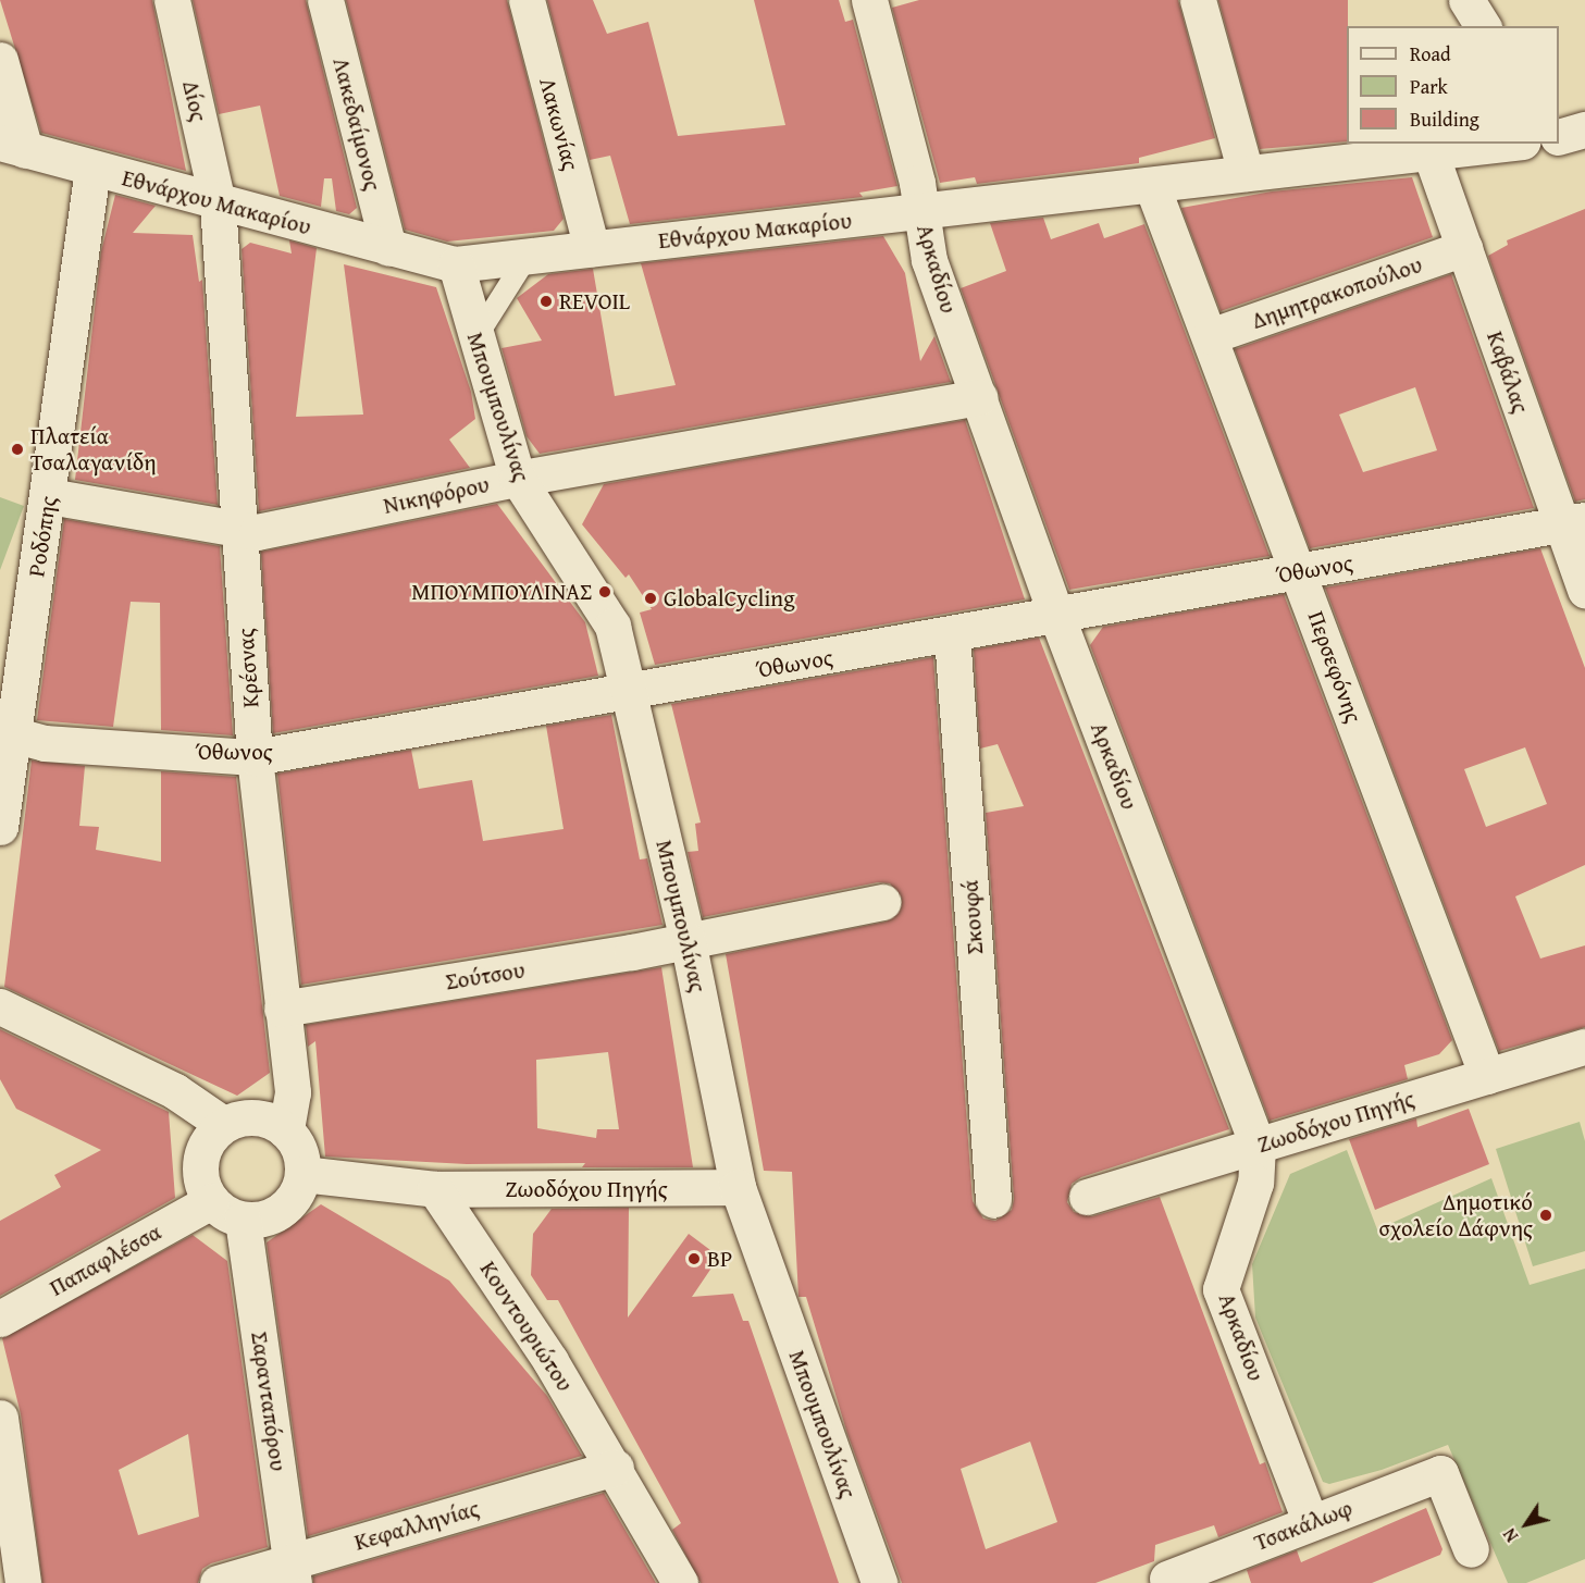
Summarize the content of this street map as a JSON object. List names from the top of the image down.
{
  "streets": {
    "street": [
      "Δίος",
      "Λακεδαίμονος",
      "Λακωνίας",
      "Εθνάρχου Μακαρίου",
      "Αρκαδίου",
      "Δημητρακοπούλου",
      "Καβάλας",
      "Μπουμπουλίνας",
      "Νικηφόρου",
      "Ροδόπης",
      "Όθωνος",
      "Περσεφόνης",
      "Κρέσνας",
      "Σκουφά",
      "Σούτσου",
      "Ζωοδόχου Πηγής",
      "Παπαφλέσσα",
      "Κουντουριώτου",
      "Σαρανταπόρου",
      "Κεφαλληνίας",
      "Τσακάλωφ"
    ]
  },
  "crossings": [
    ["Δίος", "Εθνάρχου Μακαρίου"],
    ["Δίος", "Κρέσνας"],
    ["Λακεδαίμονος", "Εθνάρχου Μακαρίου"],
    ["Λακωνίας", "Εθνάρχου Μακαρίου"],
    ["Εθνάρχου Μακαρίου", "Αρκαδίου"],
    ["Εθνάρχου Μακαρίου", "Καβάλας"],
    ["Εθνάρχου Μακαρίου", "Μπουμπουλίνας"],
    ["Εθνάρχου Μακαρίου", "Ροδόπης"],
    ["Εθνάρχου Μακαρίου", "Περσεφόνης"],
    ["Εθνάρχου Μακαρίου", "Κρέσνας"],
    ["Αρκαδίου", "Νικηφόρου"],
    ["Αρκαδίου", "Όθωνος"],
    ["Αρκαδίου", "Ζωοδόχου Πηγής"],
    ["Αρκαδίου", "Τσακάλωφ"],
    ["Δημητρακοπούλου", "Καβάλας"],
    ["Δημητρακοπούλου", "Περσεφόνης"],
    ["Καβάλας", "Όθωνος"],
    ["Μπουμπουλίνας", "Νικηφόρου"],
    ["Μπουμπουλίνας", "Όθωνος"],
    ["Μπουμπουλίνας", "Σούτσου"],
    ["Μπουμπουλίνας", "Ζωοδόχου Πηγής"],
    ["Νικηφόρου", "Ροδόπης"],
    ["Νικηφόρου", "Κρέσνας"],
    ["Ροδόπης", "Όθωνος"],
    ["Όθωνος", "Περσεφόνης"],
    ["Όθωνος", "Κρέσνας"],
    ["Όθωνος", "Σκουφά"],
    ["Περσεφόνης", "Ζωοδόχου Πηγής"],
    ["Κρέσνας", "Σούτσου"],
    ["Κρέσνας", "Παπαφλέσσα"],
    ["Κρέσνας", "Σαρανταπόρου"],
    ["Ζωοδόχου Πηγής", "Κουντουριώτου"],
    ["Παπαφλέσσα", "Σαρανταπόρου"],
    ["Κουντουριώτου", "Κεφαλληνίας"],
    ["Σαρανταπόρου", "Κεφαλληνίας"]
  ],
  "places": [
    "REVOIL",
    "Πλατεία Τσαλαγανίδη",
    "ΜΠΟΥΜΠΟΥΛΙΝΑΣ",
    "GlobalCycling",
    "Δημοτικό σχολείο Δάφνης",
    "BP"
  ],
  "legend": ["Road", "Park", "Building"],
  "north": "bottom left"
}
